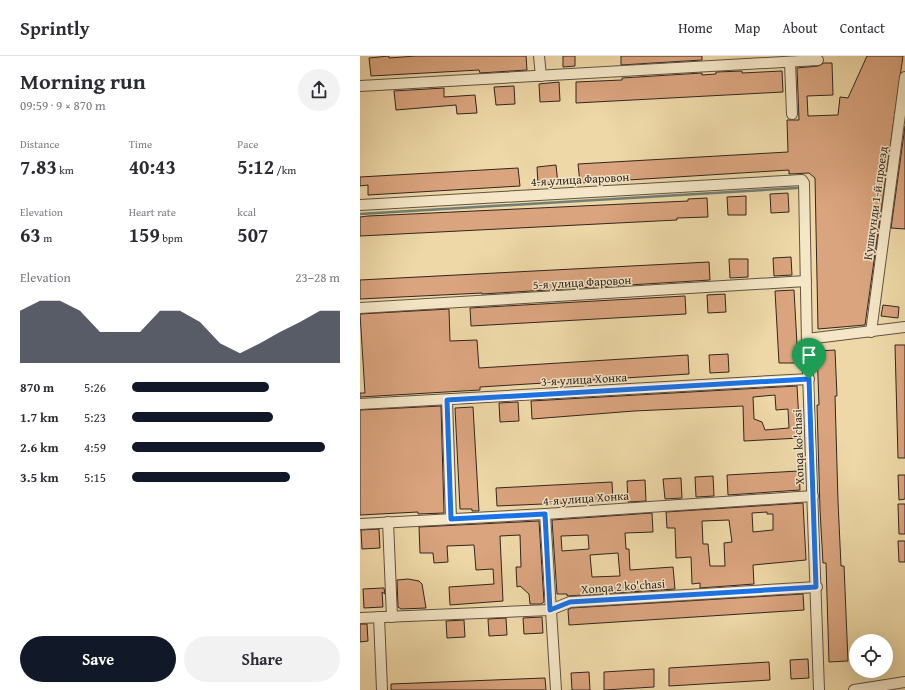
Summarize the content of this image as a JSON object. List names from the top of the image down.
{
  "streets": {
    "street": [
      "4-я улица Фаровон",
      "Кушкунди 1-й проезд",
      "5-я улица Фаровон",
      "3-я улица Хонка",
      "Xonqa ko'chasi",
      "4-я улица Хонка",
      "Xonqa 2 ko'chasi"
    ]
  },
  "crossings": [
    ["4-я улица Фаровон", "Xonqa ko'chasi"],
    ["5-я улица Фаровон", "Xonqa ko'chasi"],
    ["3-я улица Хонка", "Xonqa ko'chasi"],
    ["Xonqa ko'chasi", "4-я улица Хонка"],
    ["Xonqa ko'chasi", "Xonqa 2 ko'chasi"]
  ],
  "page": {
    "header": "Sprintly",
    "nav": [
      "Home",
      "Map",
      "About",
      "Contact"
    ],
    "heading": ["Morning run", "09:59 · 9 × 870 m"],
    "stats": [
      ["Distance", "7.83 km"],
      ["Time", "40:43"],
      ["Pace", "5:12 /km"],
      ["Elevation", "63 m"],
      ["Heart rate", "159 bpm"],
      ["kcal", "507"]
    ],
    "chart": ["Elevation", "23–28 m"],
    "list": [
      {
        "name": "870 m",
        "note": "5:26"
      },
      {
        "name": "1.7 km",
        "note": "5:23"
      },
      {
        "name": "2.6 km",
        "note": "4:59"
      },
      {
        "name": "3.5 km",
        "note": "5:15"
      }
    ],
    "buttons": ["Save", "Share"]
  }
}
